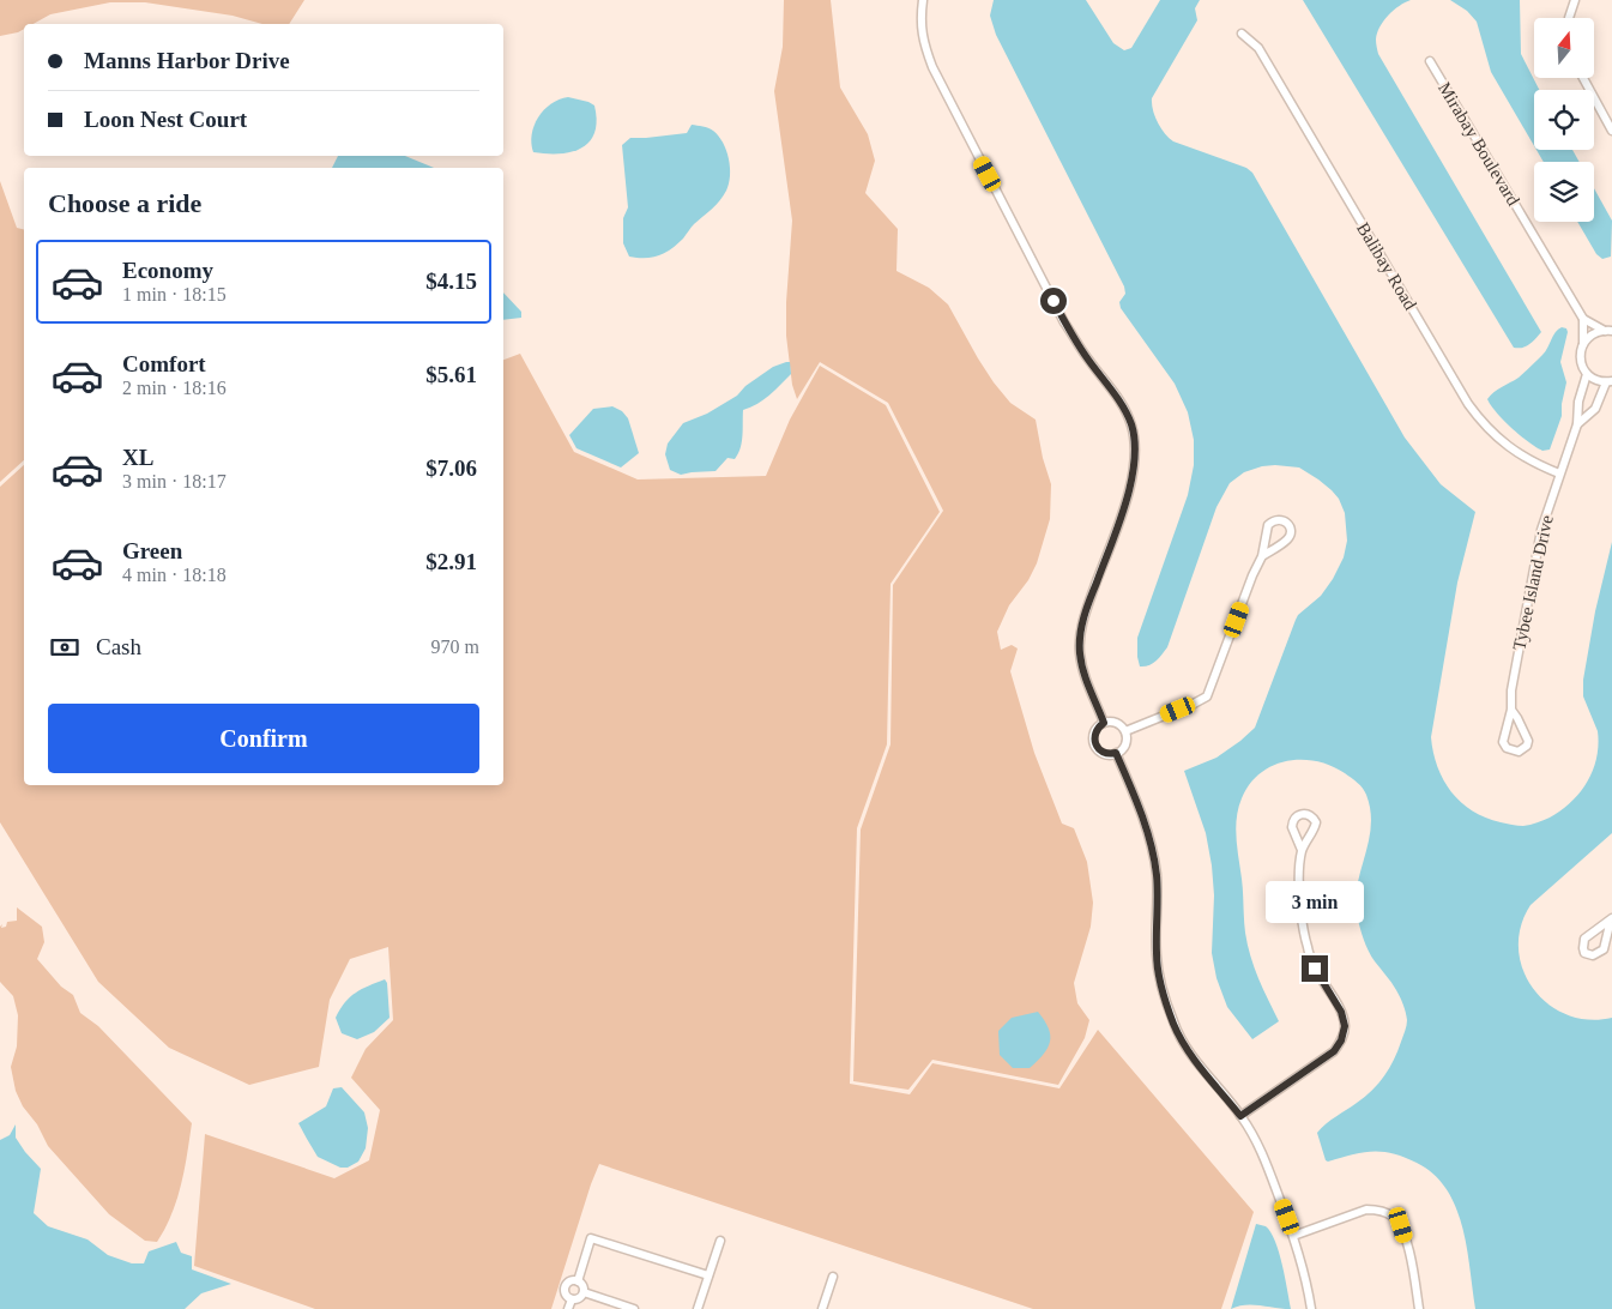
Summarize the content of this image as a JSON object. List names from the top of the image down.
{
  "streets": {
    "street": ["Mirabay Boulevard", "Balibay Road", "Tybee Island Drive"]
  },
  "crossings": [
    ["Balibay Road", "Tybee Island Drive"]
  ],
  "north": "top",
  "page": {
    "banner": ["Manns Harbor Drive", "Loon Nest Court"],
    "heading": "Choose a ride",
    "list": [
      {
        "name": "Economy",
        "note": "1 min · 18:15",
        "value": "$4.15"
      },
      {
        "name": "Comfort",
        "note": "2 min · 18:16",
        "value": "$5.61"
      },
      {
        "name": "XL",
        "note": "3 min · 18:17",
        "value": "$7.06"
      },
      {
        "name": "Green",
        "note": "4 min · 18:18",
        "value": "$2.91"
      }
    ],
    "pay": ["Cash", "970 m"],
    "buttons": "Confirm",
    "bubble": "3 min"
  }
}
